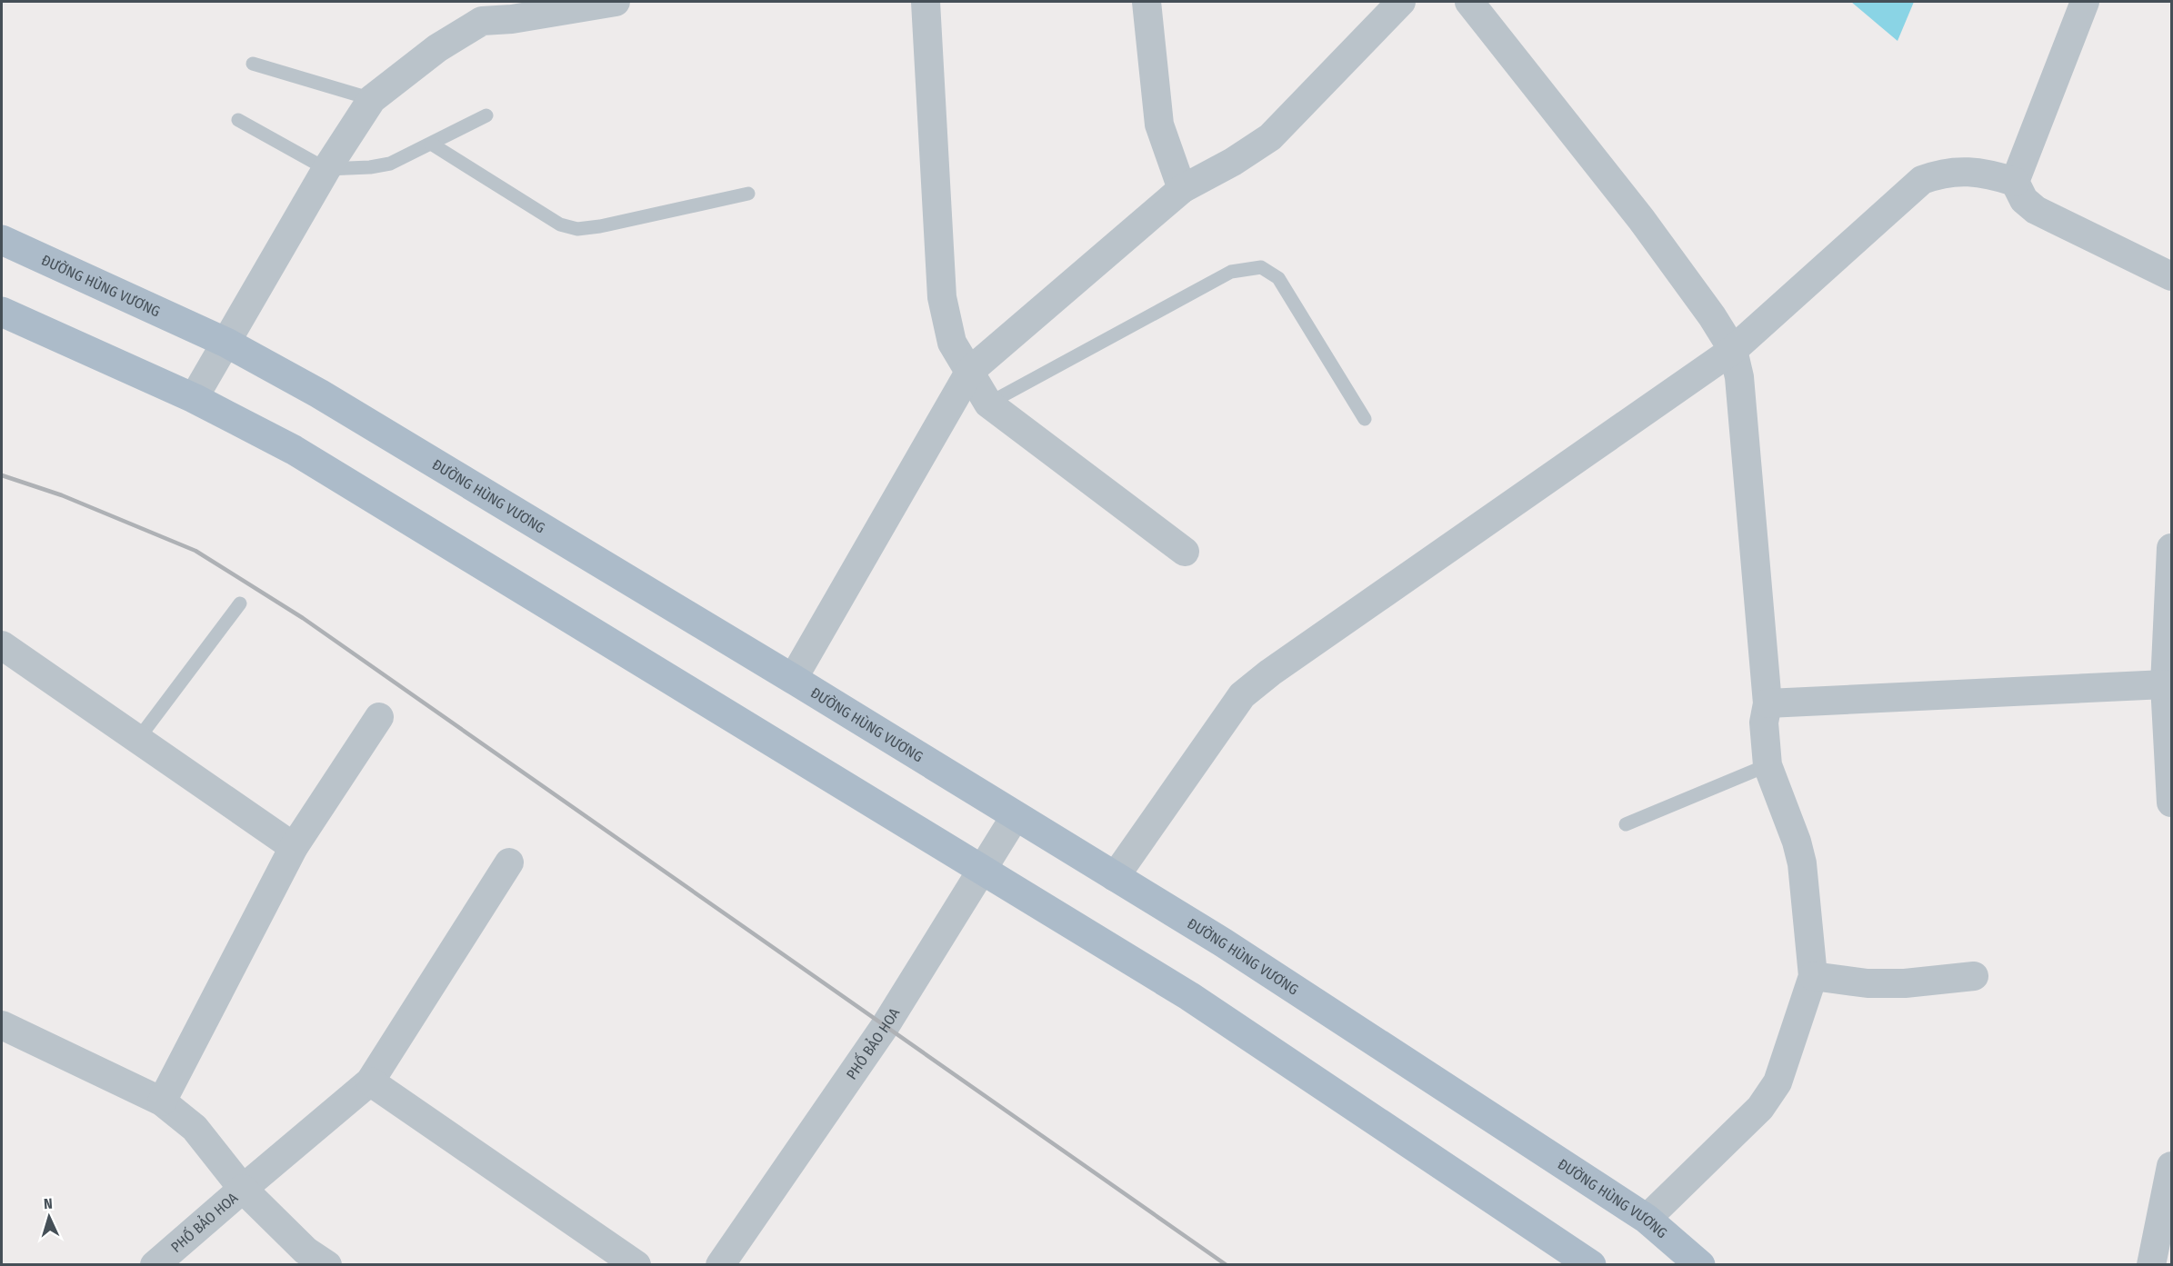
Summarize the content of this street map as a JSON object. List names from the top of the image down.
{
  "streets": {
    "main road": ["ĐƯỜNG HÙNG VƯƠNG"],
    "street": ["PHỐ BẢO HOA"]
  },
  "crossings": [
    ["ĐƯỜNG HÙNG VƯƠNG", "PHỐ BẢO HOA"]
  ],
  "north": "top"
}
